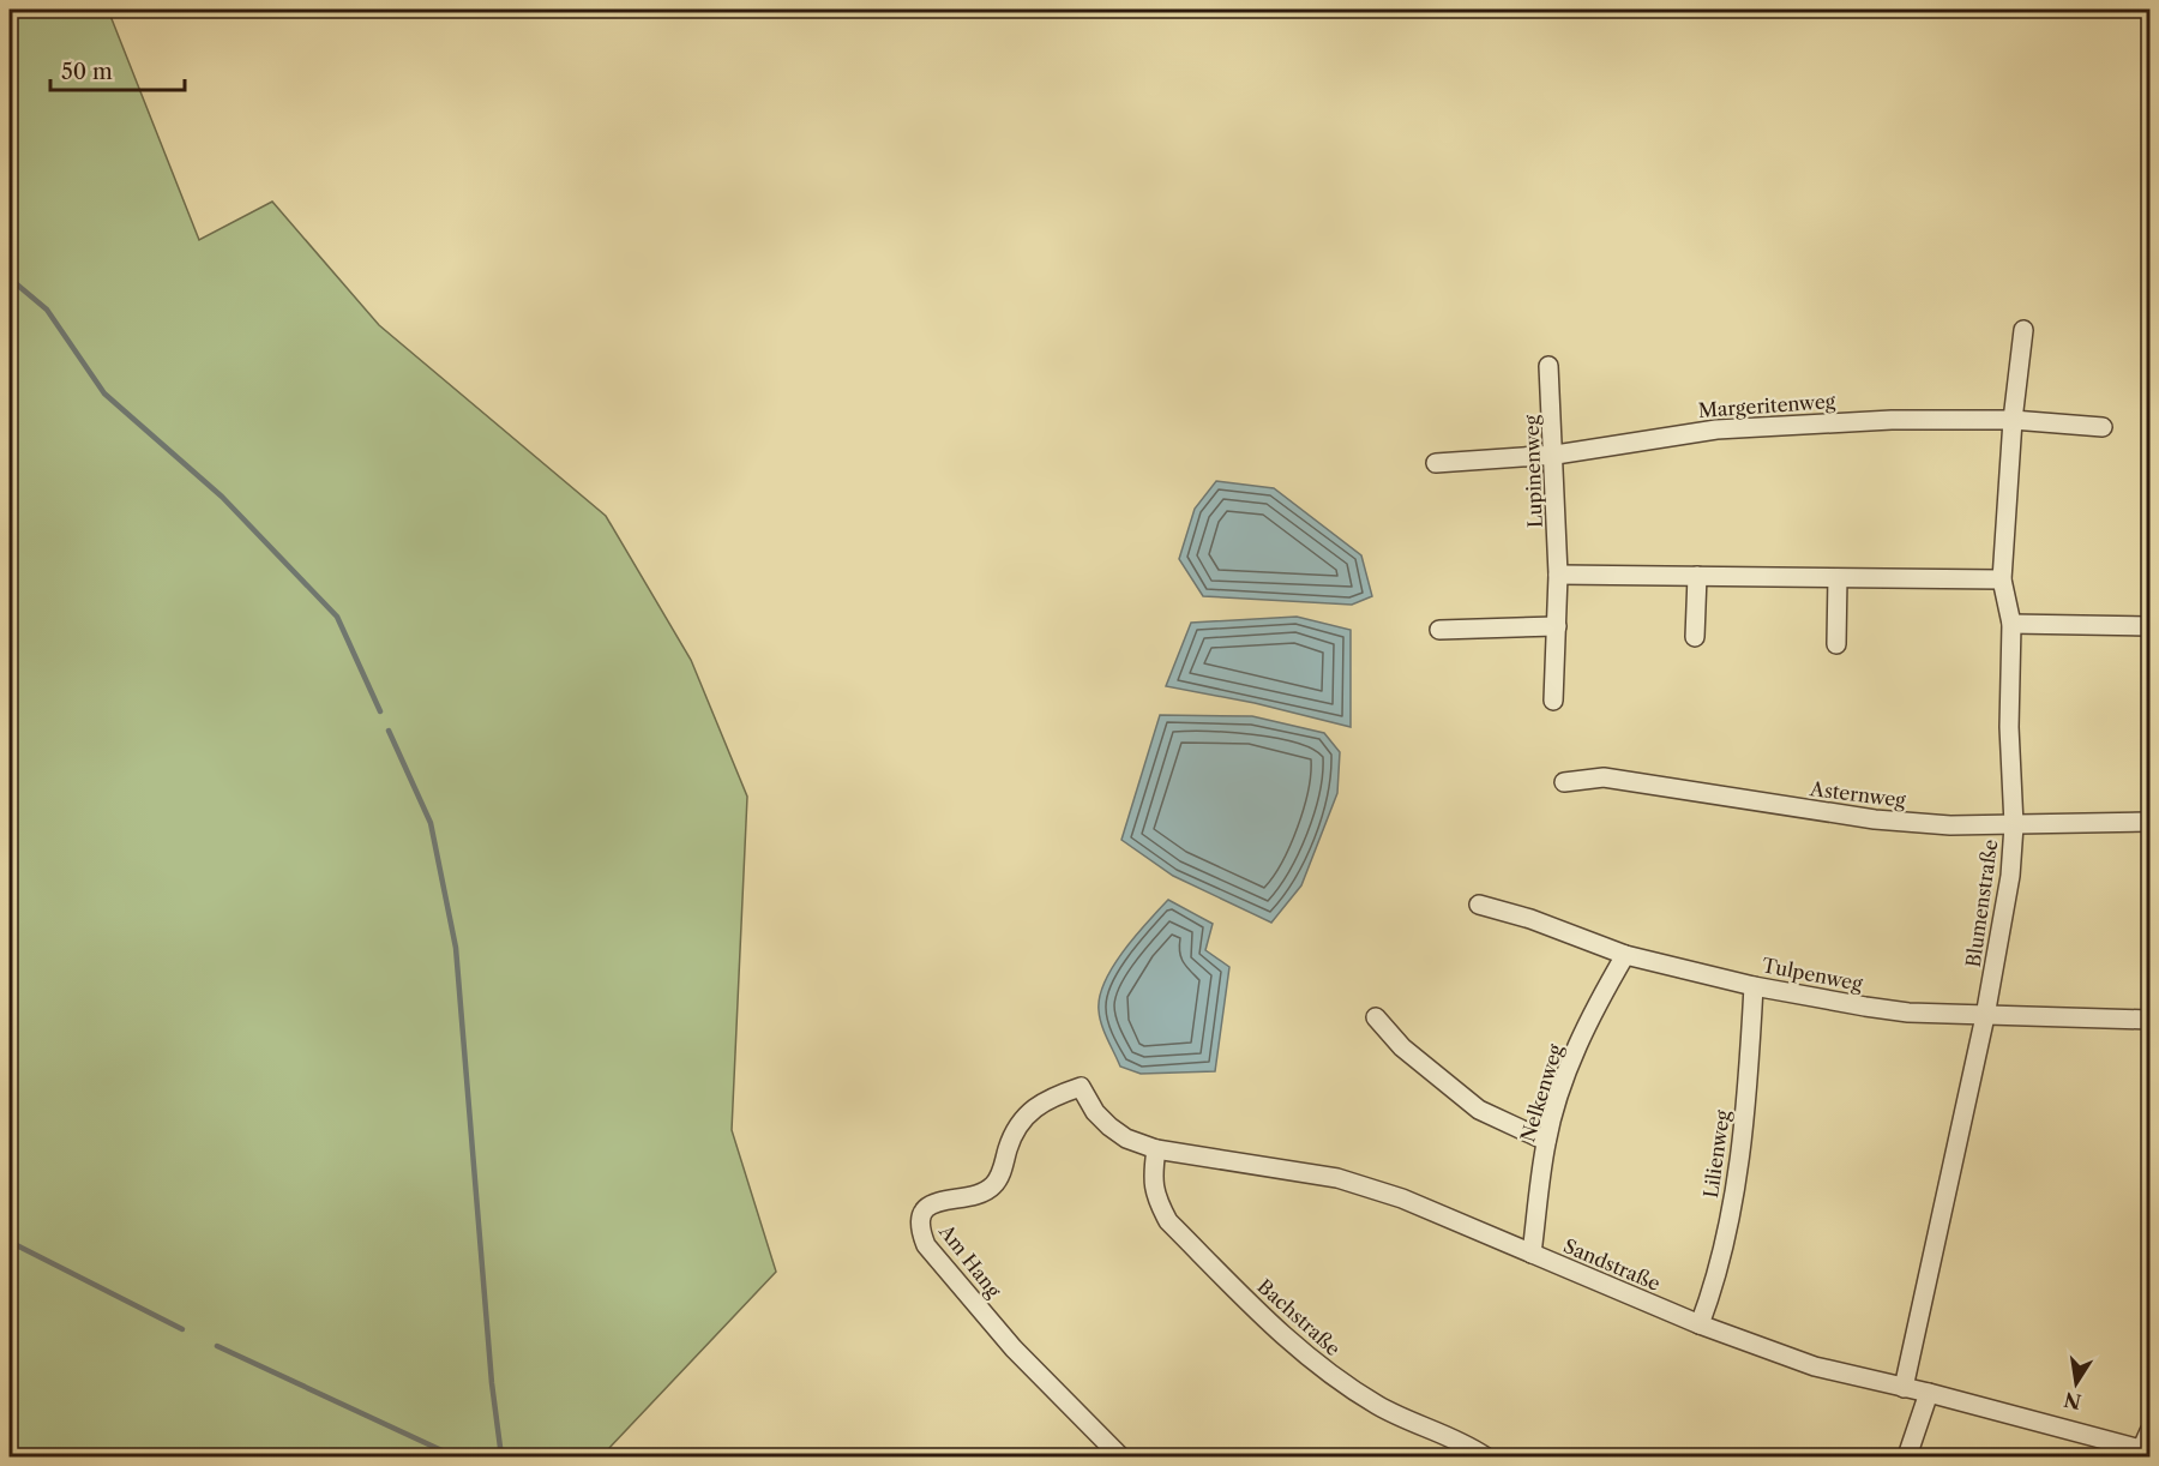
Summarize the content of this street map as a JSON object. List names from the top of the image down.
{
  "streets": {
    "street": [
      "Margeritenweg",
      "Lupinenweg",
      "Asternweg",
      "Blumenstraße",
      "Tulpenweg",
      "Nelkenweg",
      "Lilienweg",
      "Am Hang",
      "Sandstraße",
      "Bachstraße"
    ]
  },
  "crossings": [
    ["Margeritenweg", "Lupinenweg"],
    ["Margeritenweg", "Blumenstraße"],
    ["Asternweg", "Blumenstraße"],
    ["Blumenstraße", "Tulpenweg"],
    ["Blumenstraße", "Sandstraße"],
    ["Tulpenweg", "Nelkenweg"],
    ["Tulpenweg", "Lilienweg"],
    ["Nelkenweg", "Sandstraße"],
    ["Lilienweg", "Sandstraße"],
    ["Am Hang", "Sandstraße"],
    ["Sandstraße", "Bachstraße"]
  ],
  "scale_bar": "50 m",
  "north": "bottom"
}
